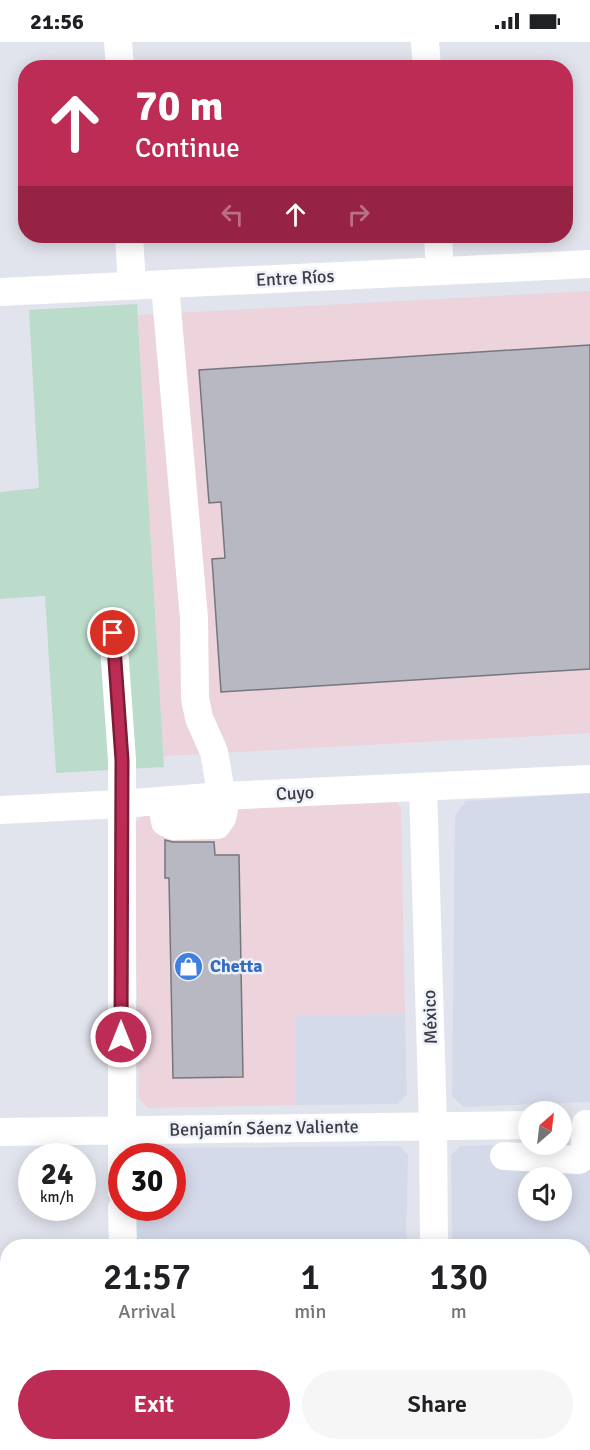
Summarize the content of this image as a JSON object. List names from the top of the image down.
{
  "streets": {
    "street": [
      "Entre Ríos",
      "Cuyo",
      "México",
      "Benjamín Sáenz Valiente"
    ]
  },
  "crossings": [
    ["Cuyo", "México"],
    ["México", "Benjamín Sáenz Valiente"]
  ],
  "places": {
    "shop": ["Chetta"]
  },
  "north": "top right",
  "page": {
    "status": "21:56",
    "turn": ["70 m", "Continue"],
    "speed": "24 km/h",
    "limit": "30",
    "eta": [
      "21:57",
      "Arrival",
      "1",
      "min",
      "130",
      "m"
    ],
    "buttons": ["Exit", "Share"]
  }
}
